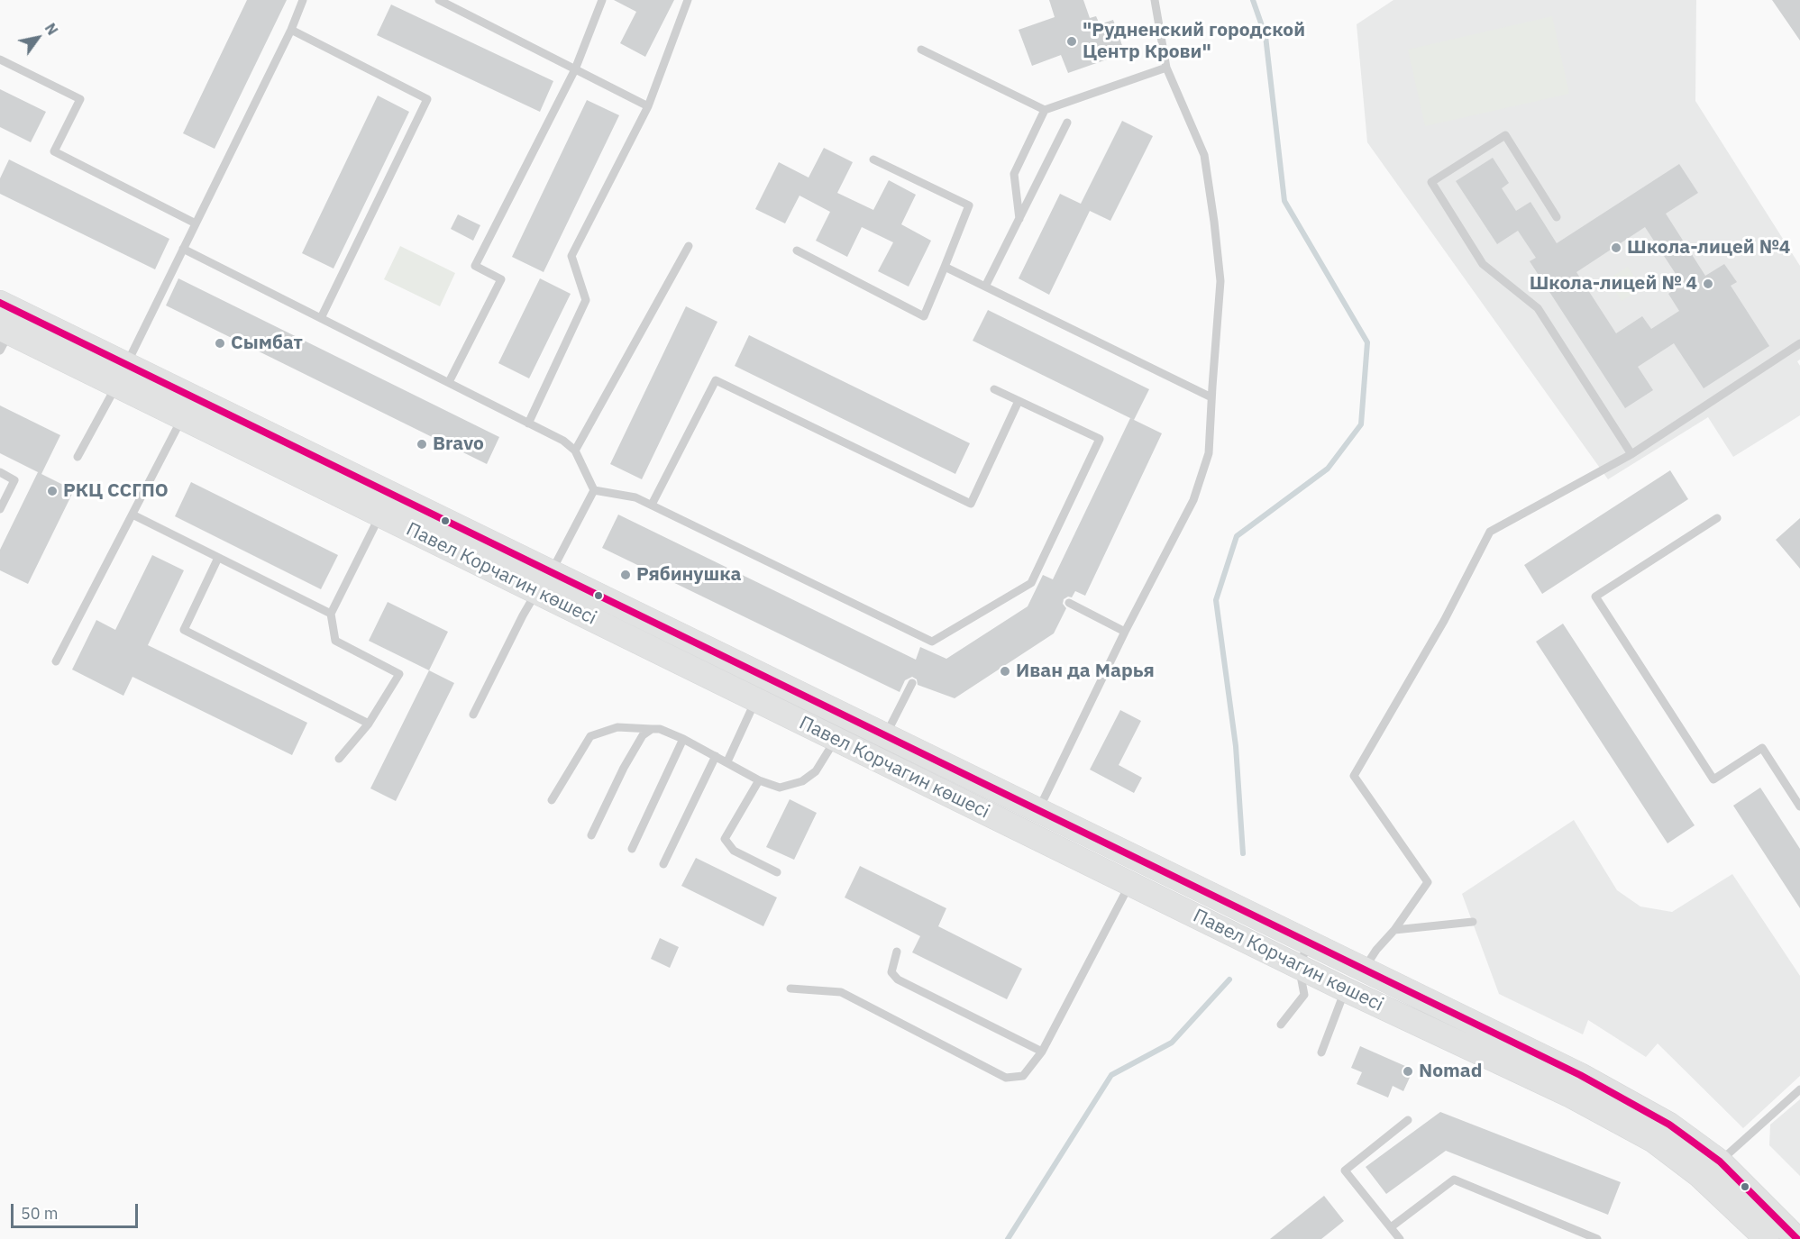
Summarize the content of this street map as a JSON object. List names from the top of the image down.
{
  "streets": {
    "street": ["Павел Корчагин көшесі"]
  },
  "places": [
    "\"Рудненский городской Центр Крови\"",
    "Школа-лицей №4",
    "Школа-лицей № 4",
    "Сымбат",
    "Bravo",
    "РКЦ ССГПО",
    "Рябинушка",
    "Иван да Марья",
    "Nomad"
  ],
  "scale_bar": "50 m",
  "north": "top right"
}
